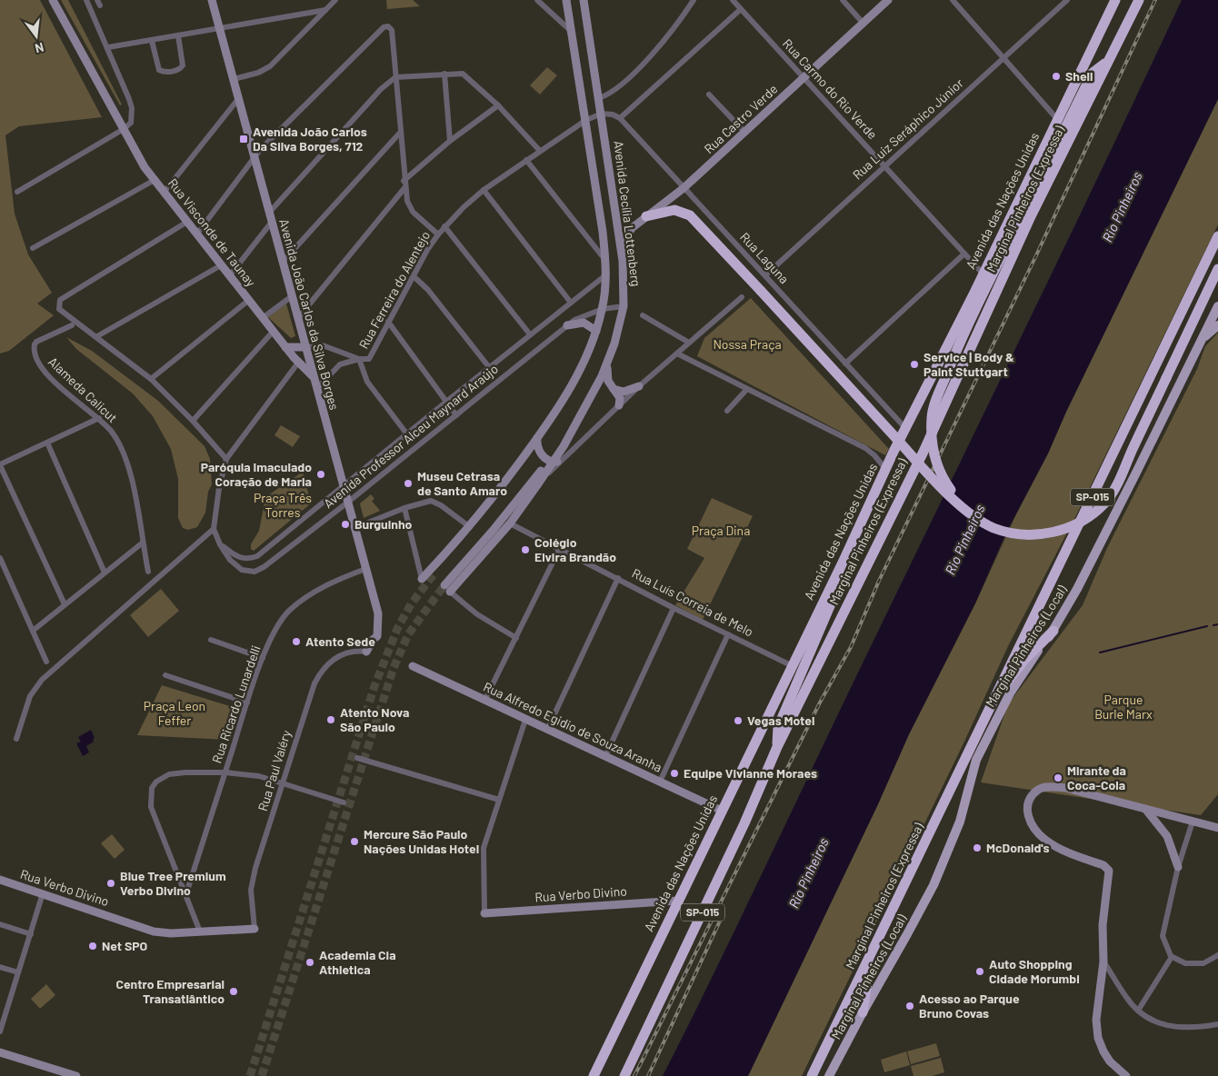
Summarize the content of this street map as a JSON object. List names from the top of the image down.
{
  "streets": {
    "highway": ["Marginal Pinheiros (Expressa)", "Avenida das Nações Unidas", "SP-015"],
    "main road": ["Marginal Pinheiros (Local)"],
    "street": [
      "Rua Carmo do Rio Verde",
      "Rua Castro Verde",
      "Rua Luiz Seráphico Júnior",
      "Avenida Cecília Lottenberg",
      "Rua Visconde de Taunay",
      "Rua Laguna",
      "Rua Ferreira do Alentejo",
      "Avenida João Carlos da Silva Borges",
      "Alameda Calicut",
      "Avenida Professor Alceu Maynard Araújo",
      "Rua Luís Correia de Melo",
      "Rua Ricardo Lunardelli",
      "Rua Alfredo Egidio de Souza Aranha",
      "Rua Paul Valéry",
      "Rua Verbo Divino"
    ]
  },
  "crossings": [
    ["Rua Carmo do Rio Verde", "Rua Castro Verde"],
    ["Rua Carmo do Rio Verde", "Rua Luiz Seráphico Júnior"],
    ["Rua Carmo do Rio Verde", "Avenida das Nações Unidas"],
    ["Rua Castro Verde", "Avenida Cecília Lottenberg"],
    ["Rua Castro Verde", "Rua Laguna"],
    ["Rua Luiz Seráphico Júnior", "Rua Laguna"],
    ["Avenida das Nações Unidas", "Rua Laguna"],
    ["Avenida das Nações Unidas", "Rua Luís Correia de Melo"],
    ["Avenida das Nações Unidas", "Rua Alfredo Egidio de Souza Aranha"],
    ["Avenida das Nações Unidas", "Rua Verbo Divino"],
    ["Avenida Cecília Lottenberg", "Rua Ferreira do Alentejo"],
    ["Avenida Cecília Lottenberg", "Avenida Professor Alceu Maynard Araújo"],
    ["Rua Visconde de Taunay", "Avenida João Carlos da Silva Borges"],
    ["Rua Ferreira do Alentejo", "Avenida João Carlos da Silva Borges"],
    ["Avenida João Carlos da Silva Borges", "Avenida Professor Alceu Maynard Araújo"],
    ["Avenida João Carlos da Silva Borges", "Rua Ricardo Lunardelli"],
    ["Avenida João Carlos da Silva Borges", "Rua Paul Valéry"],
    ["Rua Paul Valéry", "Rua Verbo Divino"]
  ],
  "water": ["Rio Pinheiros"],
  "parks": [
    "Nossa Praça",
    "Praça Três Torres",
    "Praça Dina",
    "Parque Burle Marx",
    "Praça Leon Feffer"
  ],
  "places": {
    "other": [
      "Shell",
      "Service | Body & Paint Stuttgart",
      "Paróquia Imaculado Coração de Maria",
      "Museu Cetrasa de Santo Amaro",
      "Burguinho",
      "Colégio Elvira Brandão",
      "Atento Sede",
      "Atento Nova São Paulo",
      "Vegas Motel",
      "Equipe Vivianne Moraes",
      "Mirante da Coca-Cola",
      "Mercure São Paulo Nações Unidas Hotel",
      "McDonald's",
      "Blue Tree Premium Verbo Divino",
      "Net SPO",
      "Academia Cia Athletica",
      "Auto Shopping Cidade Morumbi",
      "Centro Empresarial Transatlântico",
      "Acesso ao Parque Bruno Covas"
    ],
    "transit": ["Avenida João Carlos Da Silva Borges, 712"]
  },
  "north": "bottom"
}
